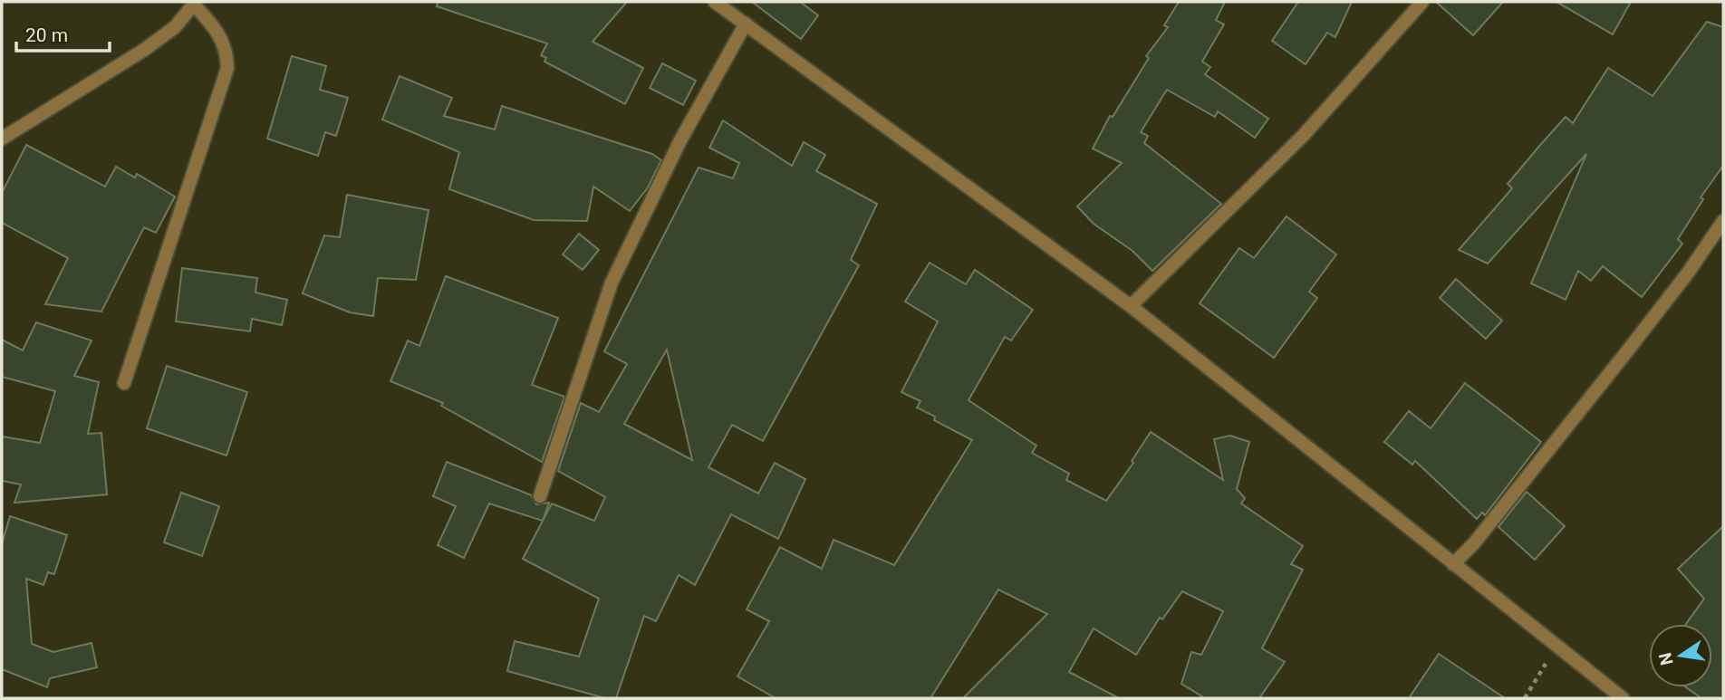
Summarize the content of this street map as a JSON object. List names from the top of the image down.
{
  "scale_bar": "20 m",
  "north": "left"
}
